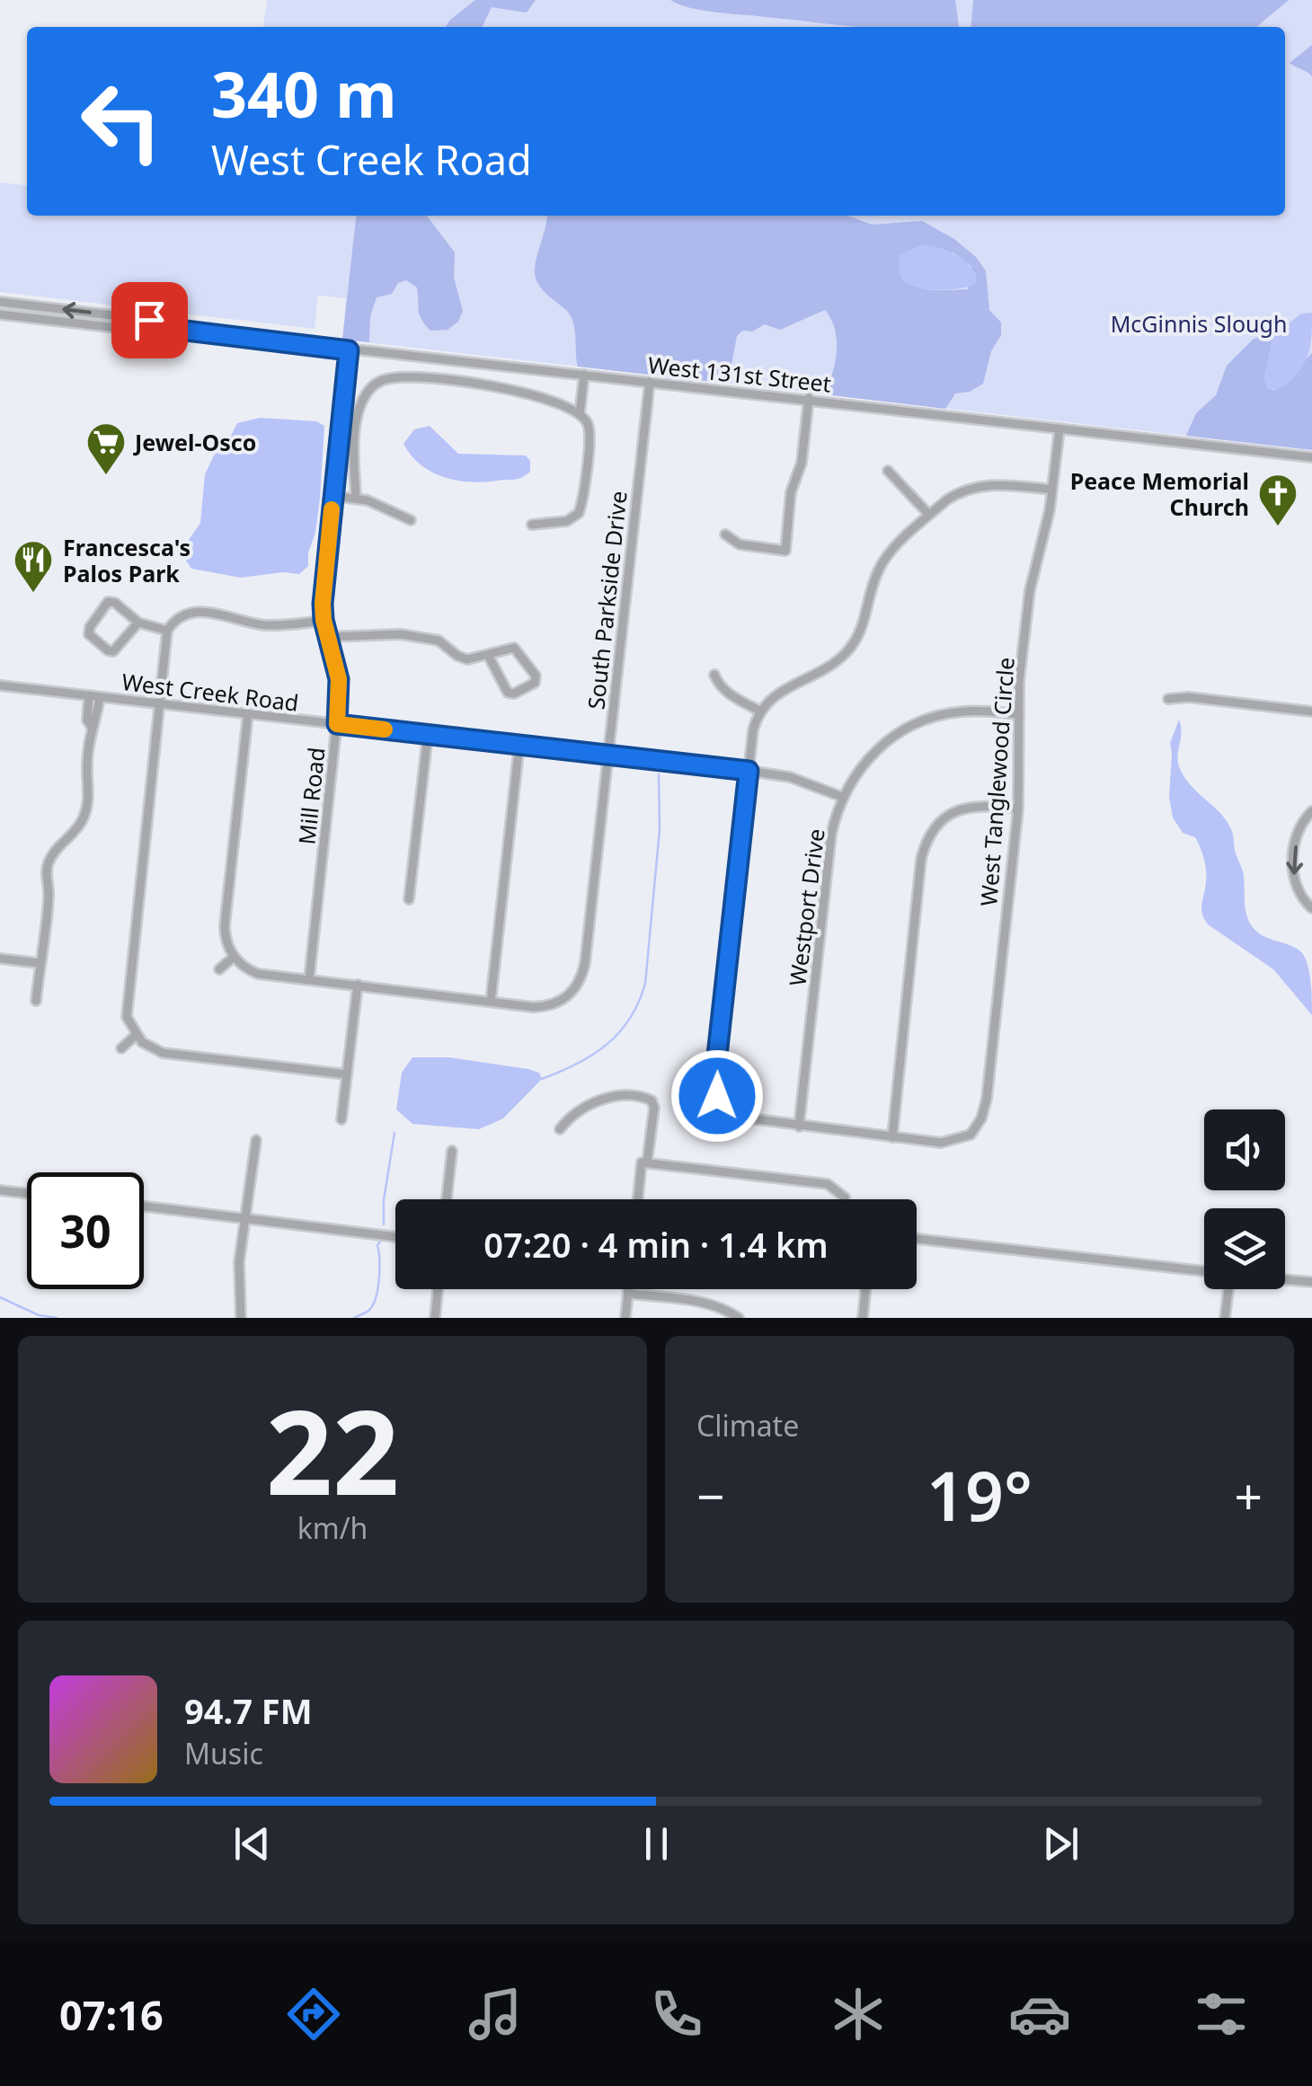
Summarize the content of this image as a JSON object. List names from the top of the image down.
{
  "streets": {
    "street": [
      "West 131st Street",
      "South Parkside Drive",
      "West Creek Road",
      "West Tanglewood Circle",
      "Mill Road",
      "Westport Drive"
    ]
  },
  "crossings": [
    ["West 131st Street", "South Parkside Drive"],
    ["West 131st Street", "West Tanglewood Circle"],
    ["West 131st Street", "Mill Road"],
    ["South Parkside Drive", "West Creek Road"],
    ["West Creek Road", "Mill Road"],
    ["West Creek Road", "Westport Drive"],
    ["West Tanglewood Circle", "Westport Drive"]
  ],
  "parks": ["McGinnis Slough"],
  "places": {
    "supermarket": ["Jewel-Osco"],
    "church": ["Peace Memorial Church"],
    "restaurant": ["Francesca's Palos Park"]
  },
  "page": {
    "turn": ["340 m", "West Creek Road"],
    "limit": "30",
    "trip": "07:20 · 4 min · 1.4 km",
    "tile": [
      ["22", "km/h"],
      "Climate"
    ],
    "heat": ["−", "19°", "+"],
    "song": ["94.7 FM", "Music"],
    "tabs": "07:16"
  }
}
